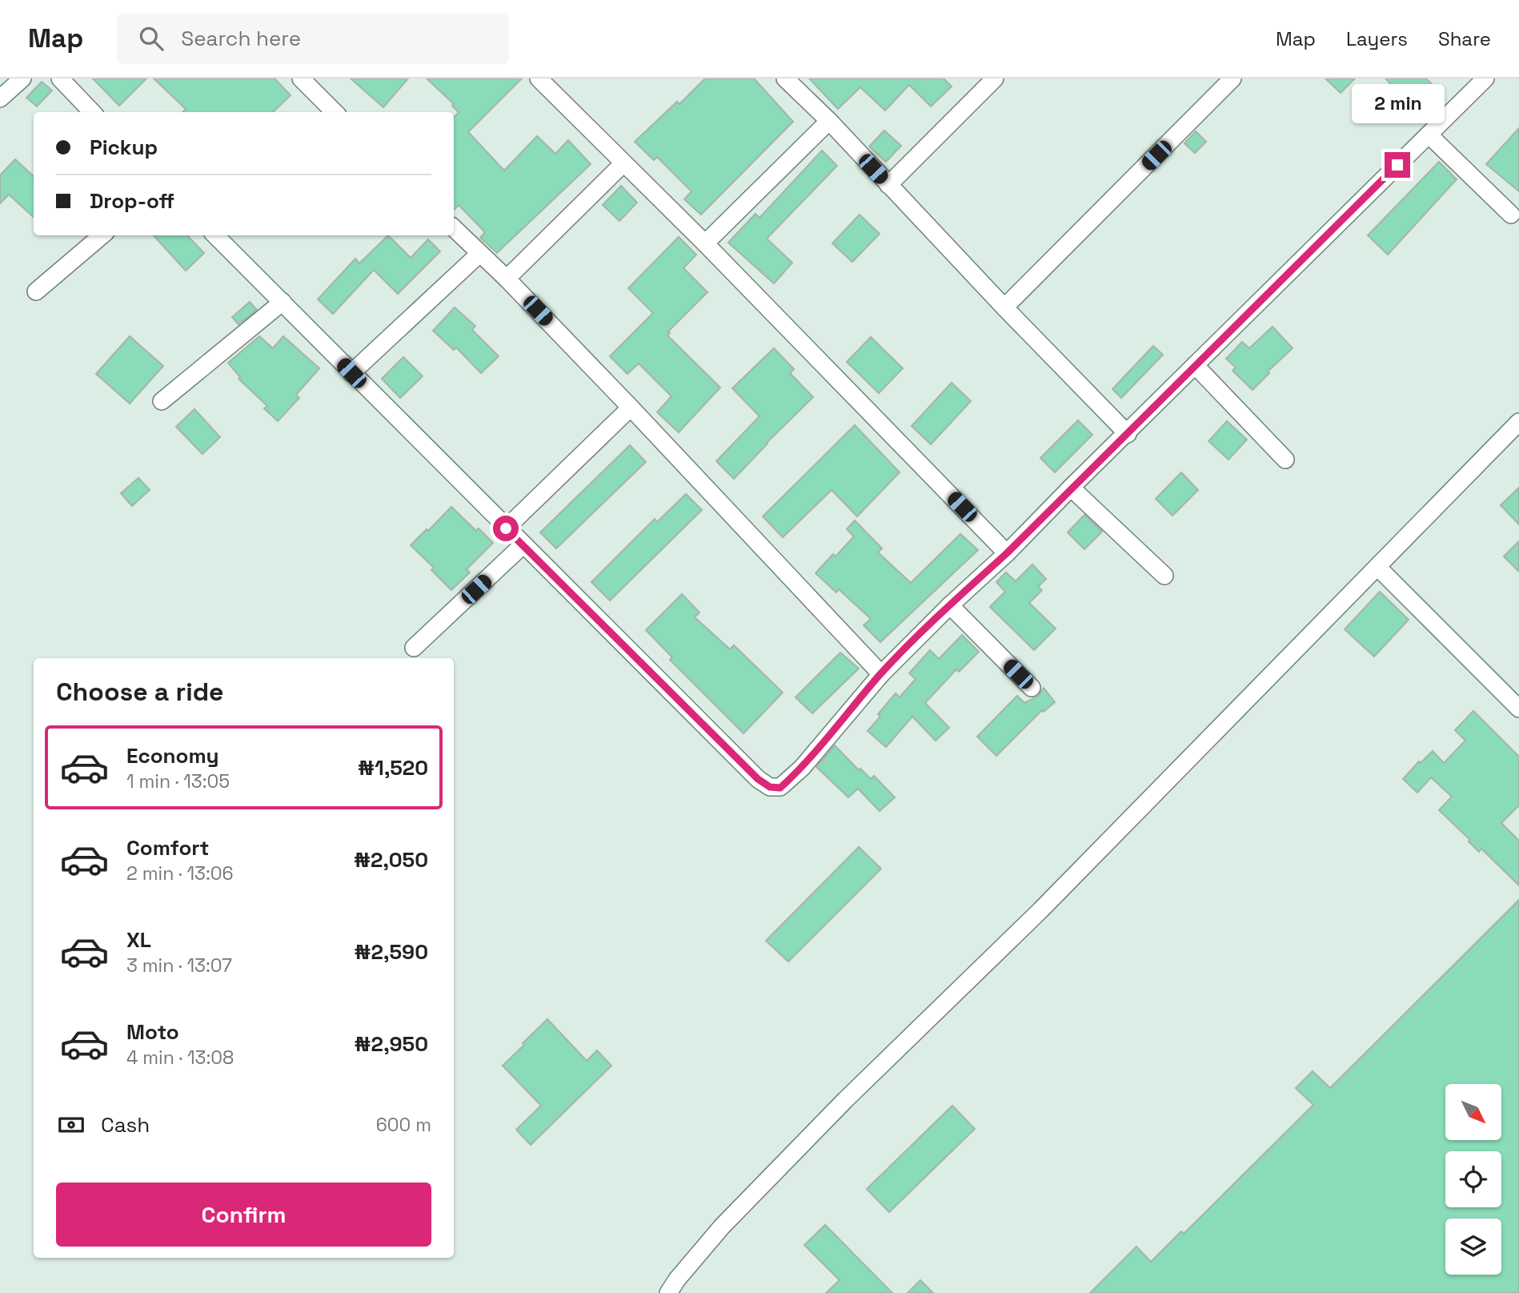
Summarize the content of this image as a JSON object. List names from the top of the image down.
{
  "north": "bottom right",
  "page": {
    "header": "Map",
    "search": "Search here",
    "nav": ["Map", "Layers", "Share"],
    "bubble": "2 min",
    "banner": ["Pickup", "Drop-off"],
    "heading": "Choose a ride",
    "list": [
      {
        "name": "Economy",
        "note": "1 min · 13:05",
        "value": "₦1,520"
      },
      {
        "name": "Comfort",
        "note": "2 min · 13:06",
        "value": "₦2,050"
      },
      {
        "name": "XL",
        "note": "3 min · 13:07",
        "value": "₦2,590"
      },
      {
        "name": "Moto",
        "note": "4 min · 13:08",
        "value": "₦2,950"
      }
    ],
    "pay": ["Cash", "600 m"],
    "buttons": "Confirm"
  }
}
